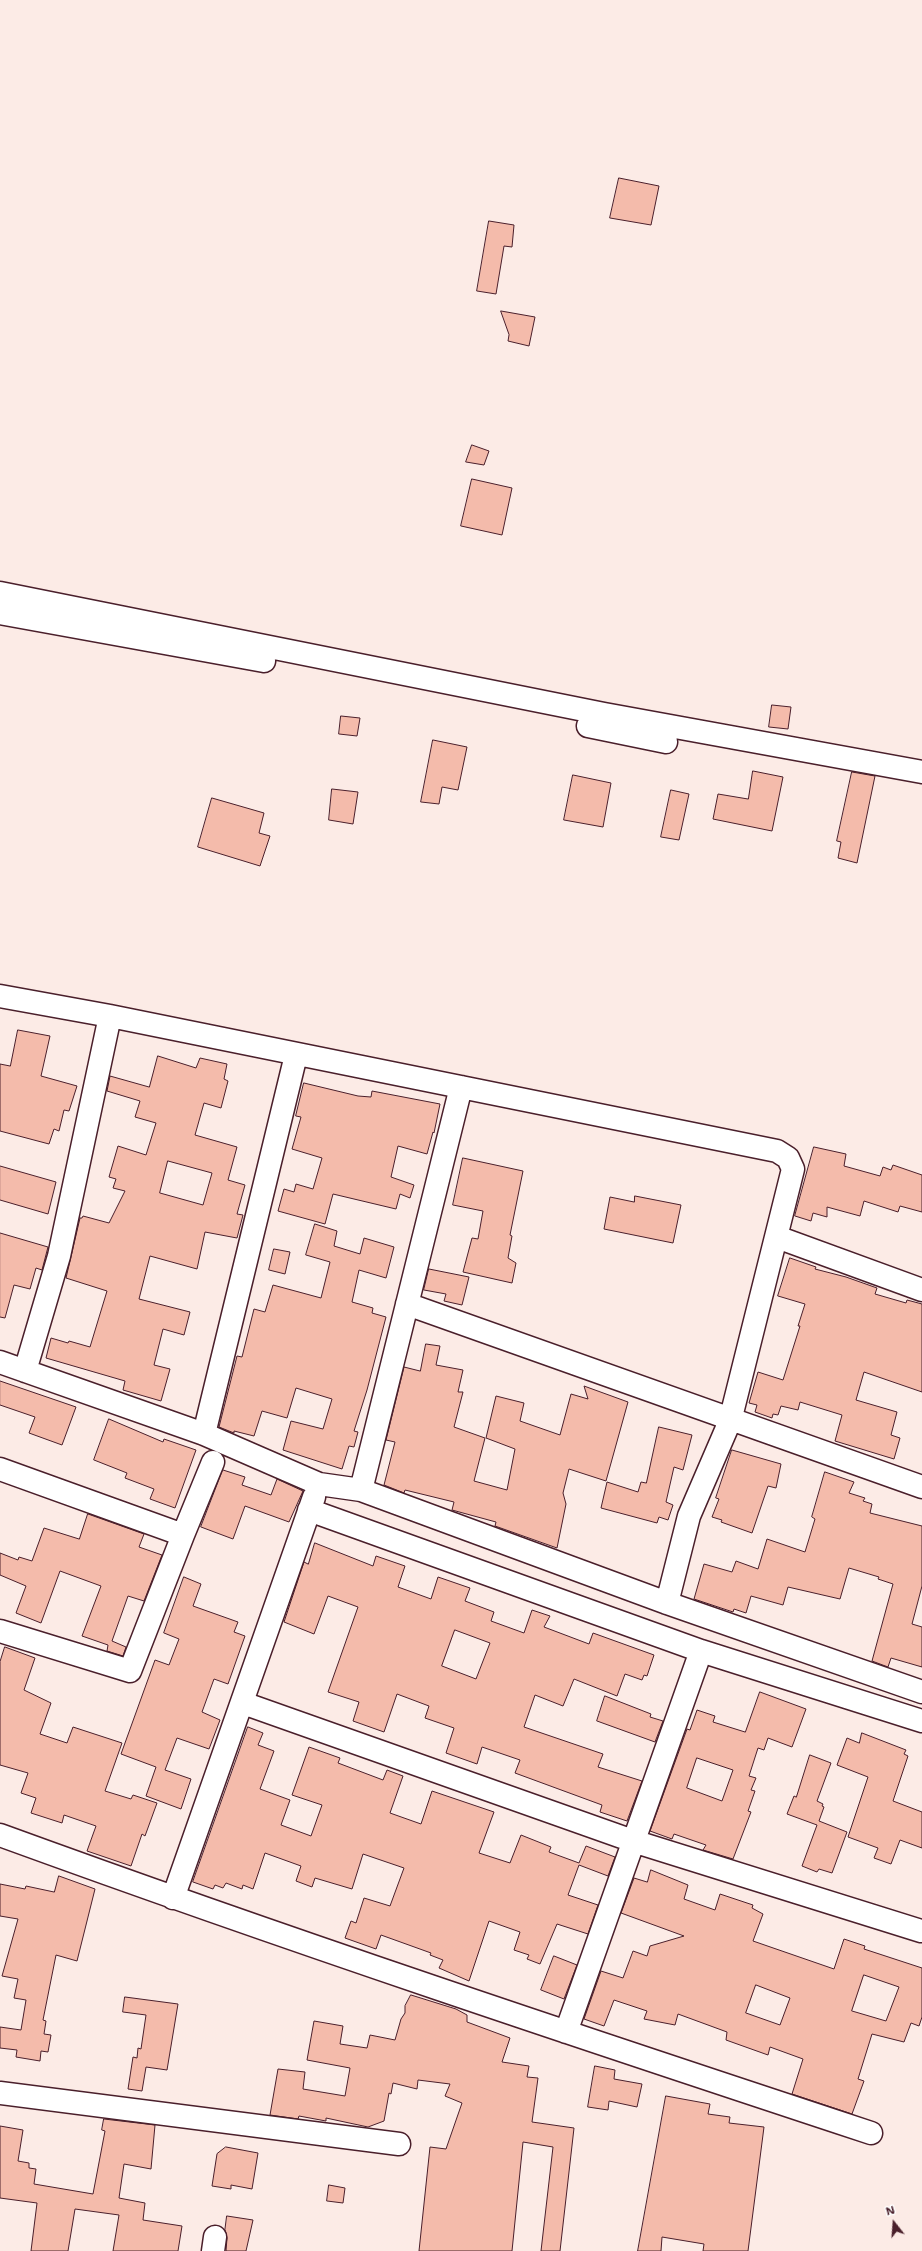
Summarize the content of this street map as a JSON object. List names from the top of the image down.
{
  "north": "top"
}
